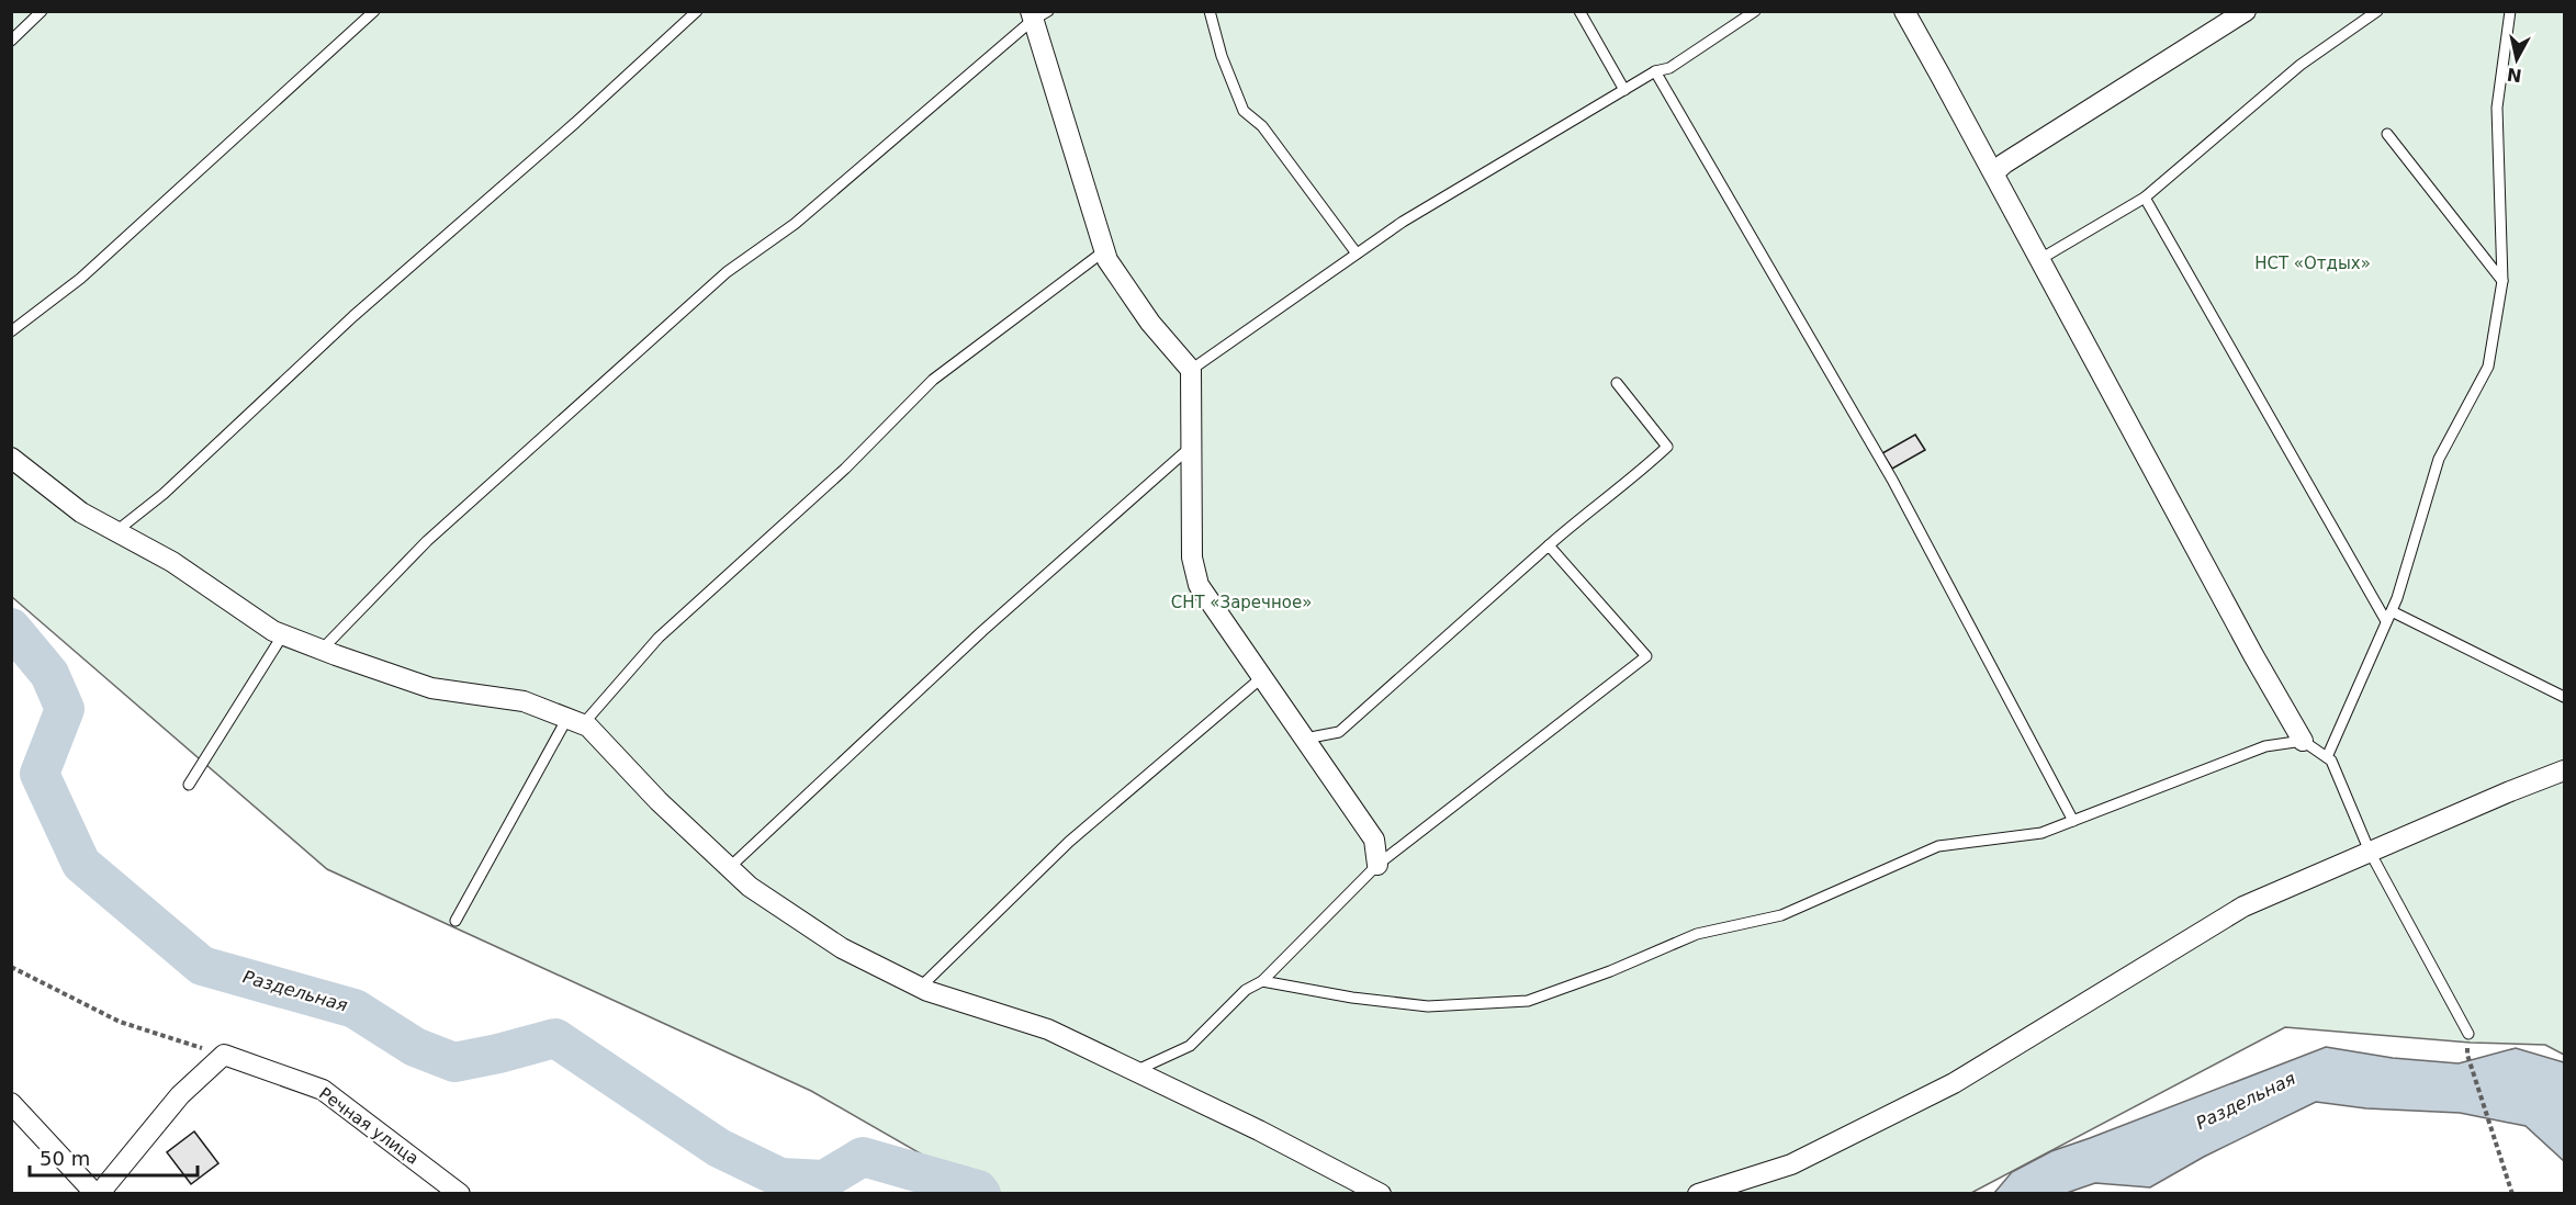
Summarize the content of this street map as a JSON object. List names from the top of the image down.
{
  "streets": {
    "street": ["Речная улица"]
  },
  "water": ["Раздельная"],
  "parks": ["НСТ «Отдых»", "СНТ «Заречное»"],
  "scale_bar": "50 m",
  "north": "bottom"
}
